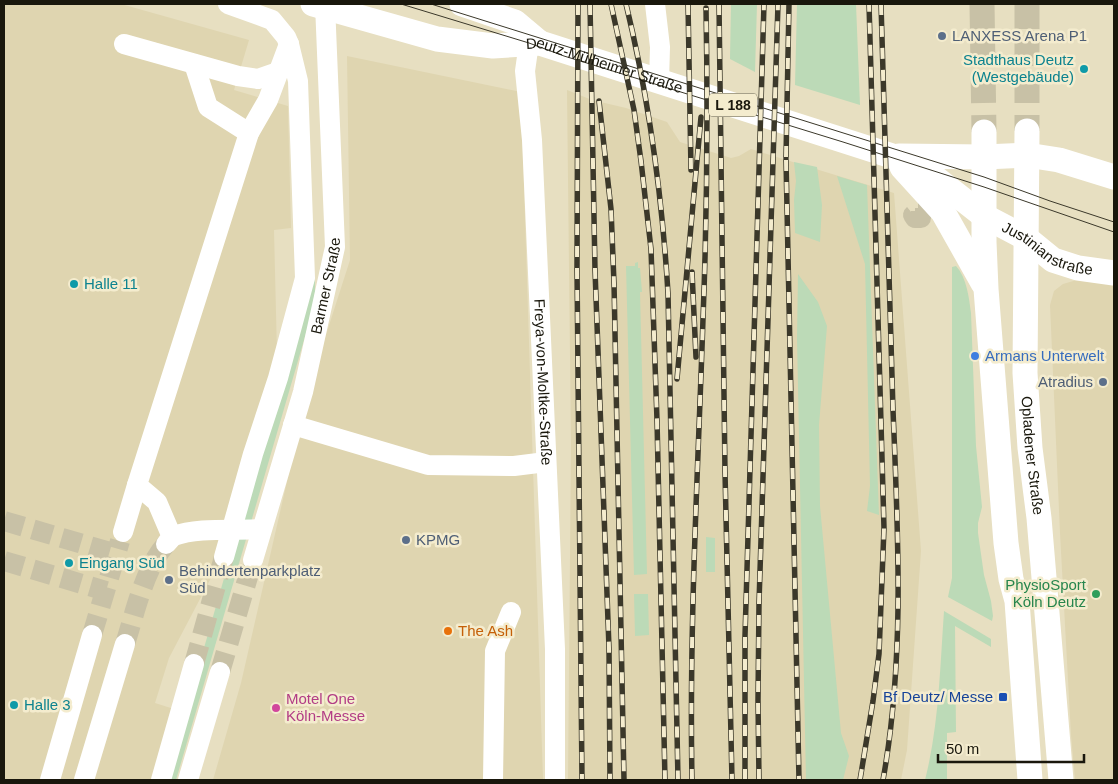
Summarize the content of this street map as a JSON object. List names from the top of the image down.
{
  "streets": {
    "main road": [
      "Deutz-Mülheimer Straße",
      "L 188",
      "Justinianstraße",
      "Opladener Straße"
    ],
    "street": ["Barmer Straße", "Freya-von-Moltke-Straße"]
  },
  "crossings": [
    ["Deutz-Mülheimer Straße", "L 188"],
    ["Deutz-Mülheimer Straße", "Justinianstraße"],
    ["Deutz-Mülheimer Straße", "Barmer Straße"],
    ["Deutz-Mülheimer Straße", "Freya-von-Moltke-Straße"],
    ["Deutz-Mülheimer Straße", "Opladener Straße"],
    ["L 188", "Freya-von-Moltke-Straße"],
    ["L 188", "Opladener Straße"],
    ["Justinianstraße", "Opladener Straße"],
    ["Barmer Straße", "Freya-von-Moltke-Straße"]
  ],
  "places": {
    "other": [
      "LANXESS Arena P1",
      "Stadthaus Deutz (Westgebäude)",
      "Halle 11",
      "Armans Unterwelt",
      "Atradius",
      "KPMG",
      "Eingang Süd",
      "Behindertenparkplatz Süd",
      "PhysioSport Köln Deutz",
      "The Ash",
      "Halle 3",
      "Motel One Köln-Messe"
    ],
    "transit": ["Bf Deutz/ Messe"]
  },
  "scale_bar": "50 m"
}
